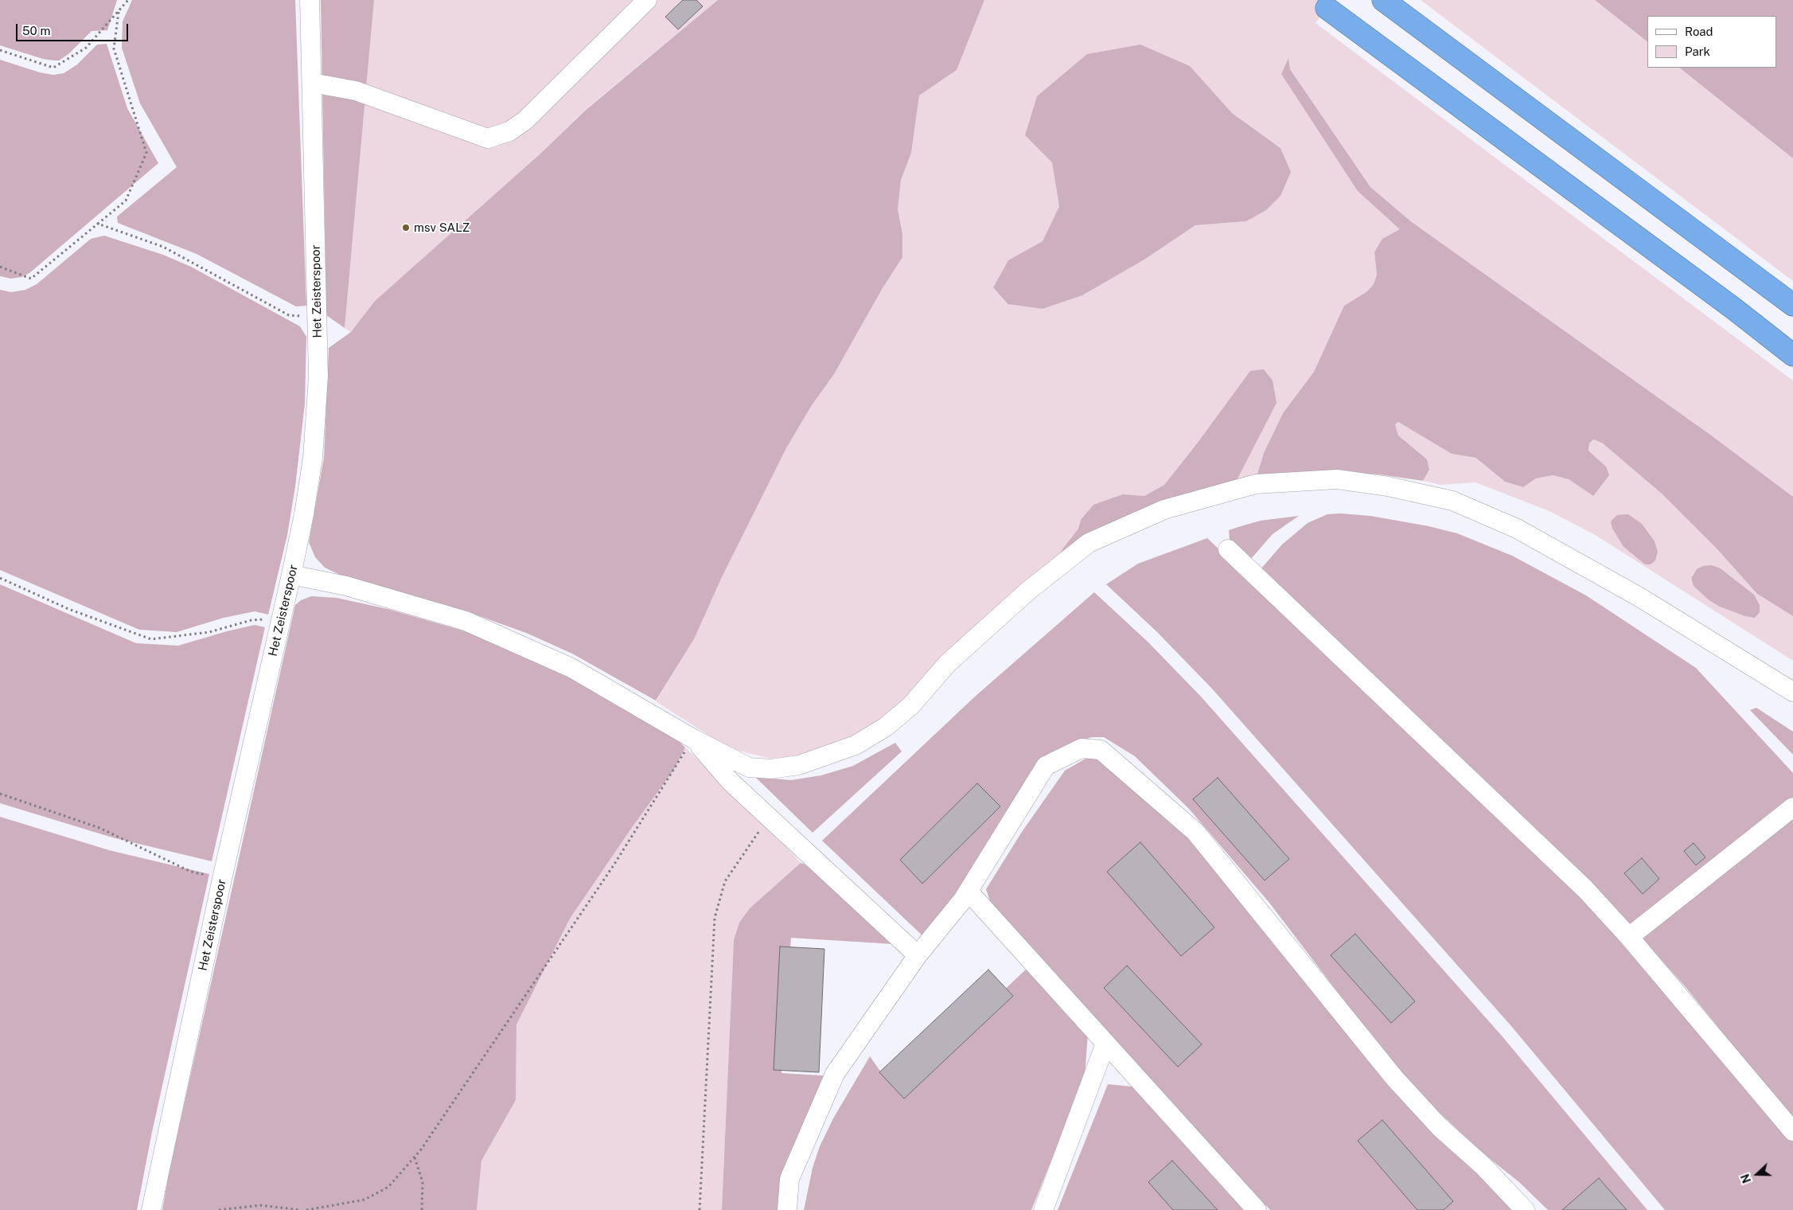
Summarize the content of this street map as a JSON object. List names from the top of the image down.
{
  "streets": {
    "street": ["Het Zeisterspoor"]
  },
  "places": ["msv SALZ"],
  "legend": ["Road", "Park"],
  "scale_bar": "50 m",
  "north": "left"
}
